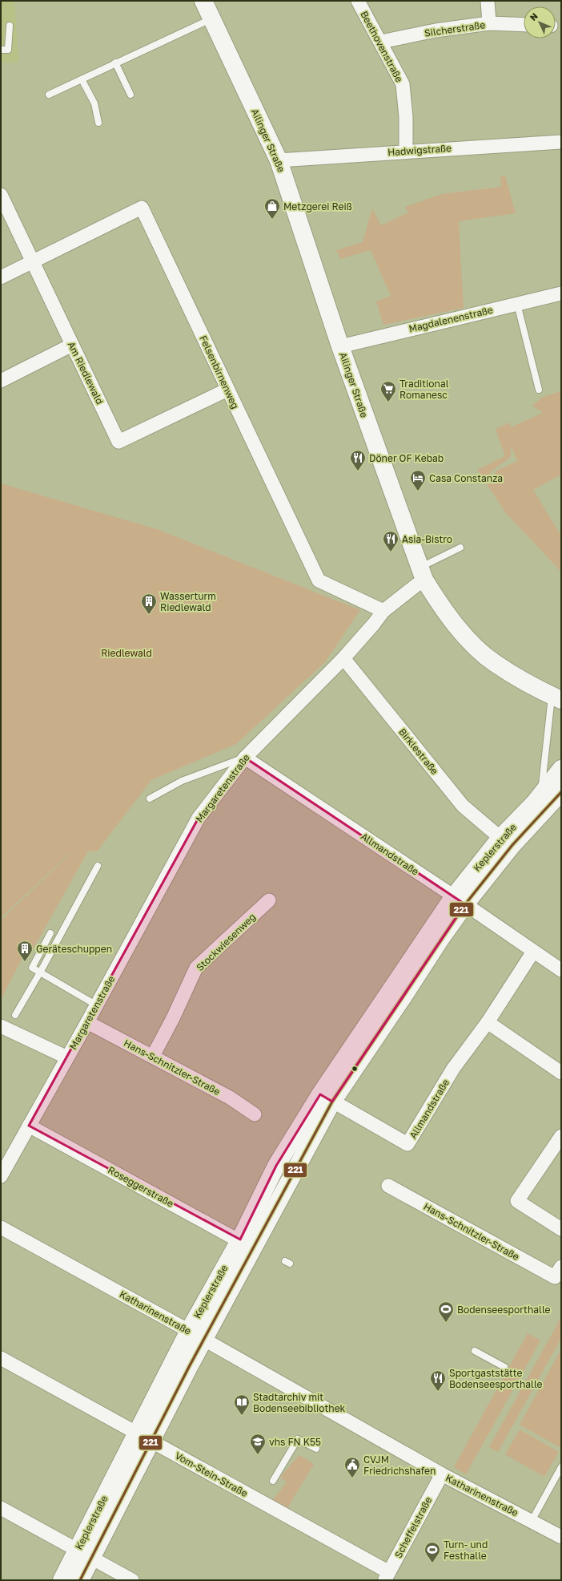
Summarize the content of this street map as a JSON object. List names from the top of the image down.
{
  "streets": {
    "street": [
      "Silcherstraße",
      "Beethovenstraße",
      "Ailinger Straße",
      "Hadwigstraße",
      "Magdalenenstraße",
      "Felsenbirnenweg",
      "Am Riedlewald",
      "Birklestraße",
      "Margaretenstraße",
      "Keplerstraße",
      "Allmandstraße",
      "Stockwiesenweg",
      "Hans-Schnitzler-Straße",
      "Roseggerstraße",
      "Katharinenstraße",
      "Vom-Stein-Straße",
      "Scheffelstraße"
    ]
  },
  "crossings": [
    ["Silcherstraße", "Beethovenstraße"],
    ["Beethovenstraße", "Hadwigstraße"],
    ["Ailinger Straße", "Hadwigstraße"],
    ["Ailinger Straße", "Magdalenenstraße"],
    ["Ailinger Straße", "Margaretenstraße"],
    ["Felsenbirnenweg", "Am Riedlewald"],
    ["Felsenbirnenweg", "Margaretenstraße"],
    ["Birklestraße", "Margaretenstraße"],
    ["Birklestraße", "Keplerstraße"],
    ["Margaretenstraße", "Allmandstraße"],
    ["Margaretenstraße", "Hans-Schnitzler-Straße"],
    ["Margaretenstraße", "Roseggerstraße"],
    ["Keplerstraße", "Allmandstraße"],
    ["Keplerstraße", "Roseggerstraße"],
    ["Keplerstraße", "Katharinenstraße"],
    ["Keplerstraße", "Vom-Stein-Straße"],
    ["Stockwiesenweg", "Hans-Schnitzler-Straße"],
    ["Katharinenstraße", "Scheffelstraße"],
    ["Vom-Stein-Straße", "Scheffelstraße"]
  ],
  "parks": ["Riedlewald"],
  "places": {
    "shop": ["Metzgerei Reiß"],
    "supermarket": ["Traditional Romanesc"],
    "restaurant": ["Döner OF Kebab", "Asia-Bistro", "Sportgaststätte Bodenseesporthalle"],
    "hotel": ["Casa Constanza"],
    "building": ["Wasserturm Riedlewald", "Geräteschuppen"],
    "sports": ["Bodenseesporthalle", "Turn- und Festhalle"],
    "library": ["Stadtarchiv mit Bodenseebibliothek"],
    "school or university": ["vhs FN K55"],
    "public building": ["CVJM Friedrichshafen"]
  },
  "lines": ["transit line 221"],
  "north": "top left"
}
